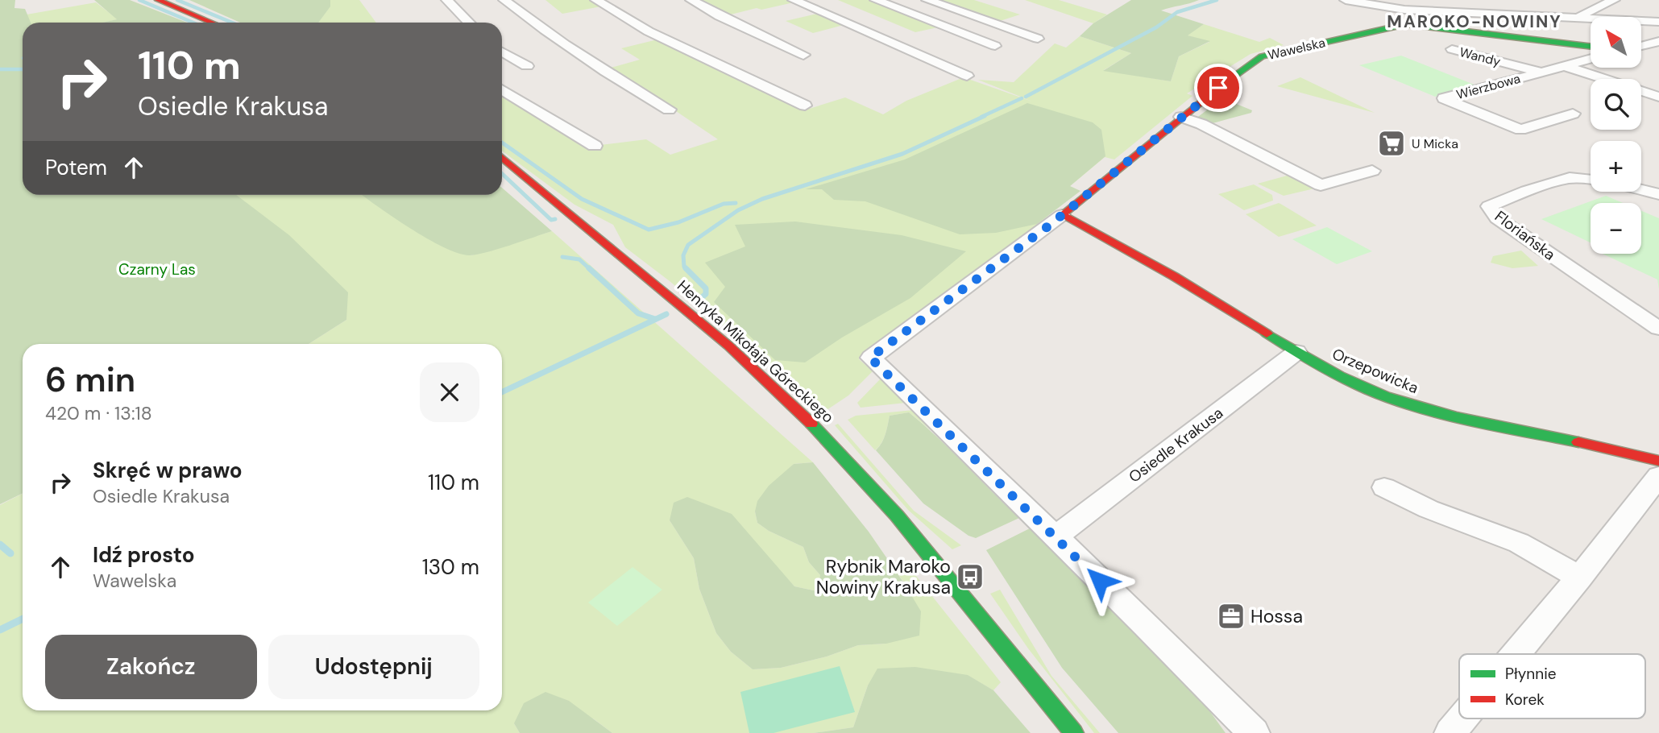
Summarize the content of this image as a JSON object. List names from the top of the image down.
{
  "streets": {
    "street": [
      "Wawelska",
      "Wandy",
      "Wierzbowa",
      "Floriańska",
      "Henryka Mikołaja Góreckiego",
      "Orzepowicka",
      "Osiedle Krakusa"
    ]
  },
  "crossings": [
    ["Wawelska", "Orzepowicka"],
    ["Wandy", "Wierzbowa"],
    ["Orzepowicka", "Osiedle Krakusa"]
  ],
  "districts": ["MAROKO-NOWINY"],
  "parks": ["Czarny Las"],
  "places": {
    "supermarket": ["U Micka"],
    "bus stop": ["Rybnik Maroko Nowiny Krakusa"],
    "office": ["Hossa"]
  },
  "legend": ["Płynnie", "Korek"],
  "north": "top left",
  "page": {
    "map_buttons": ["+", "−"],
    "turn": ["110 m", "Osiedle Krakusa"],
    "then": "Potem",
    "heading": ["6 min", "420 m · 13:18"],
    "list": [
      {
        "name": "Skręć w prawo",
        "note": "Osiedle Krakusa",
        "value": "110 m"
      },
      {
        "name": "Idź prosto",
        "note": "Wawelska",
        "value": "130 m"
      }
    ],
    "buttons": ["Zakończ", "Udostępnij"]
  }
}
